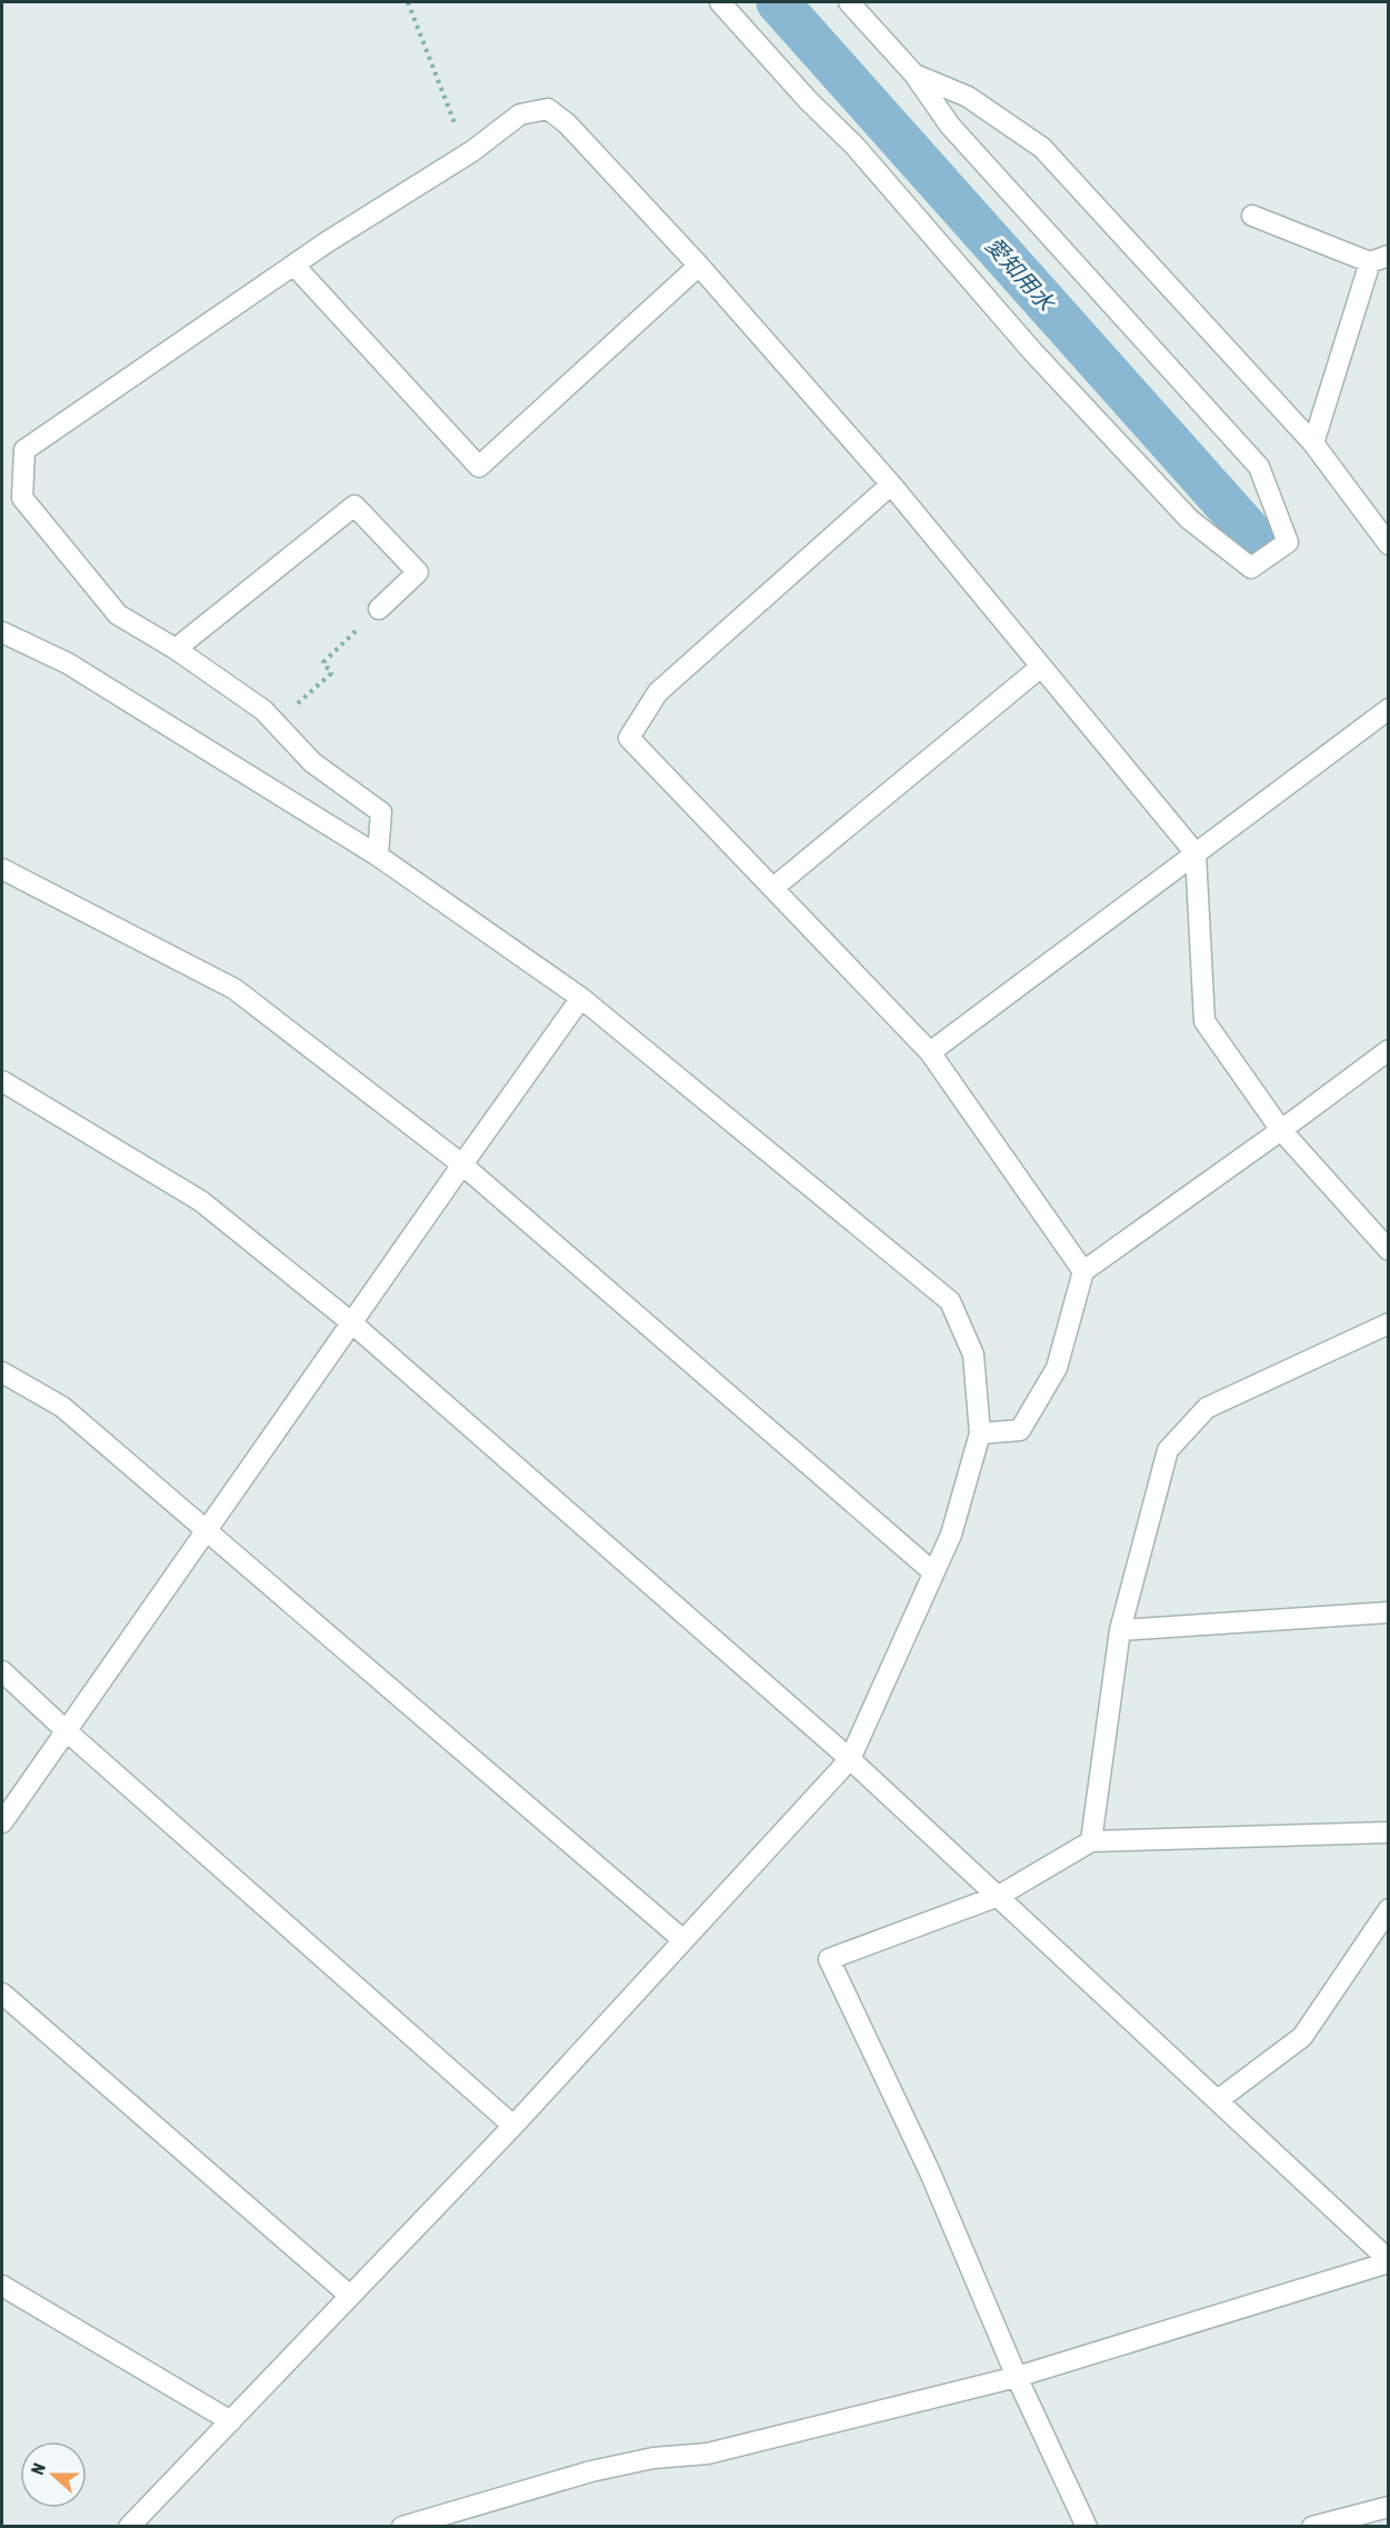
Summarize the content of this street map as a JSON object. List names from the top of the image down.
{
  "water": ["愛知用水"],
  "north": "left"
}
